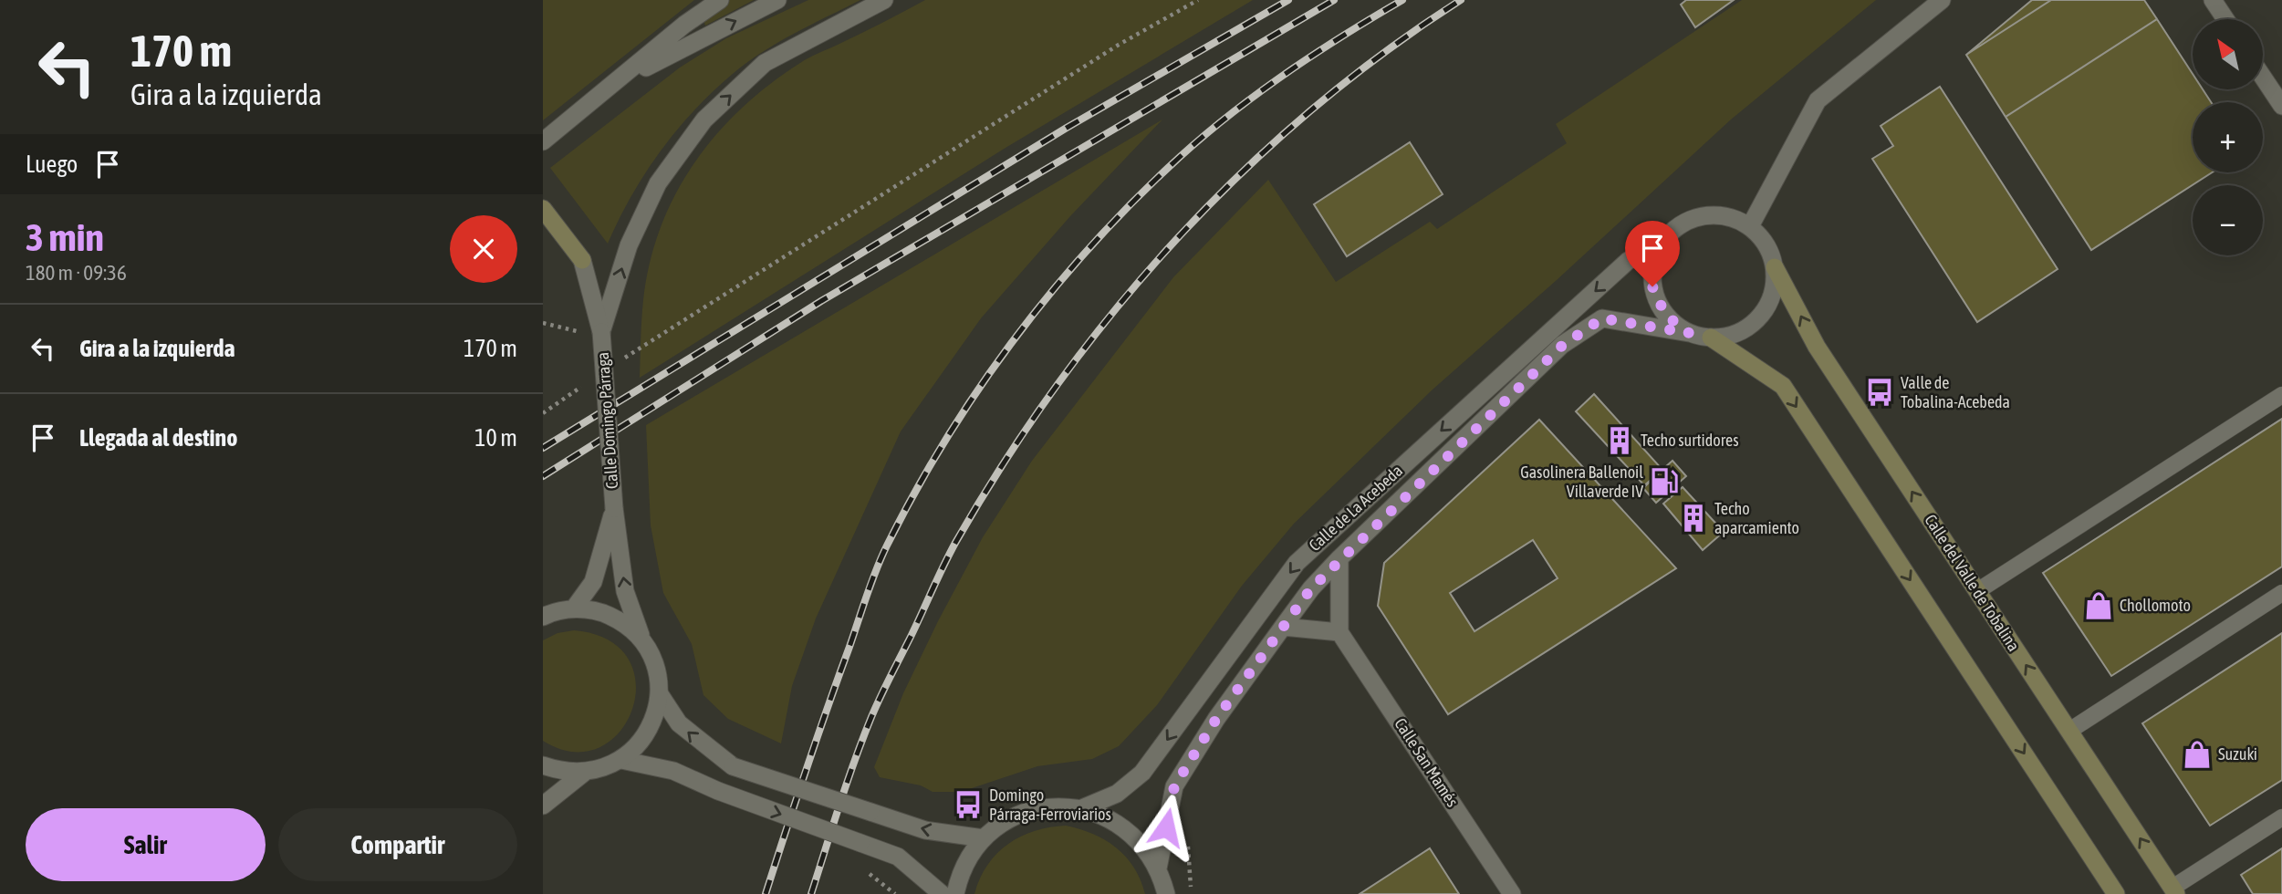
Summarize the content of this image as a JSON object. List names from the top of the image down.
{
  "streets": {
    "main road": ["Calle del Valle de Tobalina"],
    "street": ["Calle Domingo Párraga", "Calle de La Acebeda", "Calle San Mamés"]
  },
  "crossings": [
    ["Calle de La Acebeda", "Calle del Valle de Tobalina"]
  ],
  "places": {
    "bus stop": ["Valle de Tobalina-Acebeda", "Domingo Párraga-Ferroviarios"],
    "building": ["Techo surtidores", "Techo aparcamiento"],
    "fuel station": ["Gasolinera Ballenoil Villaverde IV"],
    "shop": ["Chollomoto", "Suzuki"]
  },
  "north": "top left",
  "page": {
    "turn": ["170 m", "Gira a la izquierda"],
    "map_buttons": ["+", "−"],
    "then": "Luego",
    "heading": ["3 min", "180 m · 09:36"],
    "list": [
      {
        "name": "Gira a la izquierda",
        "value": "170 m"
      },
      {
        "name": "Llegada al destino",
        "value": "10 m"
      }
    ],
    "buttons": ["Salir", "Compartir"]
  }
}
